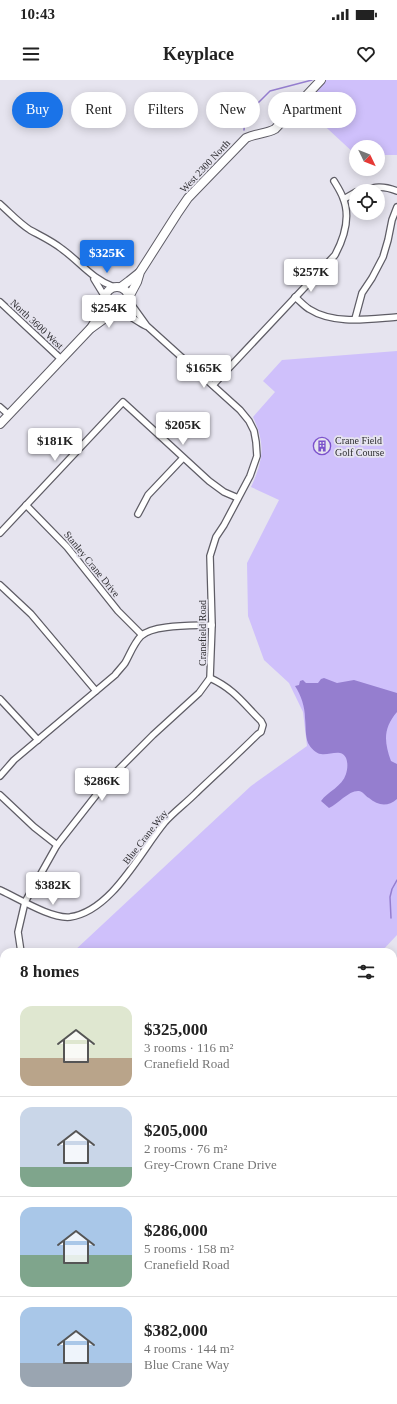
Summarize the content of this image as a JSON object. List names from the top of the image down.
{
  "streets": {
    "street": [
      "West 2300 North",
      "North 3600 West",
      "Stanley Crane Drive",
      "Cranefield Road",
      "Blue Crane Way"
    ]
  },
  "crossings": [
    ["Cranefield Road", "Blue Crane Way"]
  ],
  "places": {
    "building": ["Crane Field Golf Course"]
  },
  "north": "bottom right",
  "page": {
    "status": "10:43",
    "header": "Keyplace",
    "chip": [
      "Buy",
      "Rent",
      "Filters",
      "New",
      "Apartment"
    ],
    "price": [
      "$325K",
      "$257K",
      "$254K",
      "$165K",
      "$205K",
      "$181K",
      "$286K",
      "$382K"
    ],
    "heading": "8 homes",
    "list": [
      {
        "name": "$325,000",
        "note": "3 rooms · 116 m² · Cranefield Road"
      },
      {
        "name": "$205,000",
        "note": "2 rooms · 76 m² · Grey-Crown Crane Drive"
      },
      {
        "name": "$286,000",
        "note": "5 rooms · 158 m² · Cranefield Road"
      },
      {
        "name": "$382,000",
        "note": "4 rooms · 144 m² · Blue Crane Way"
      }
    ]
  }
}
